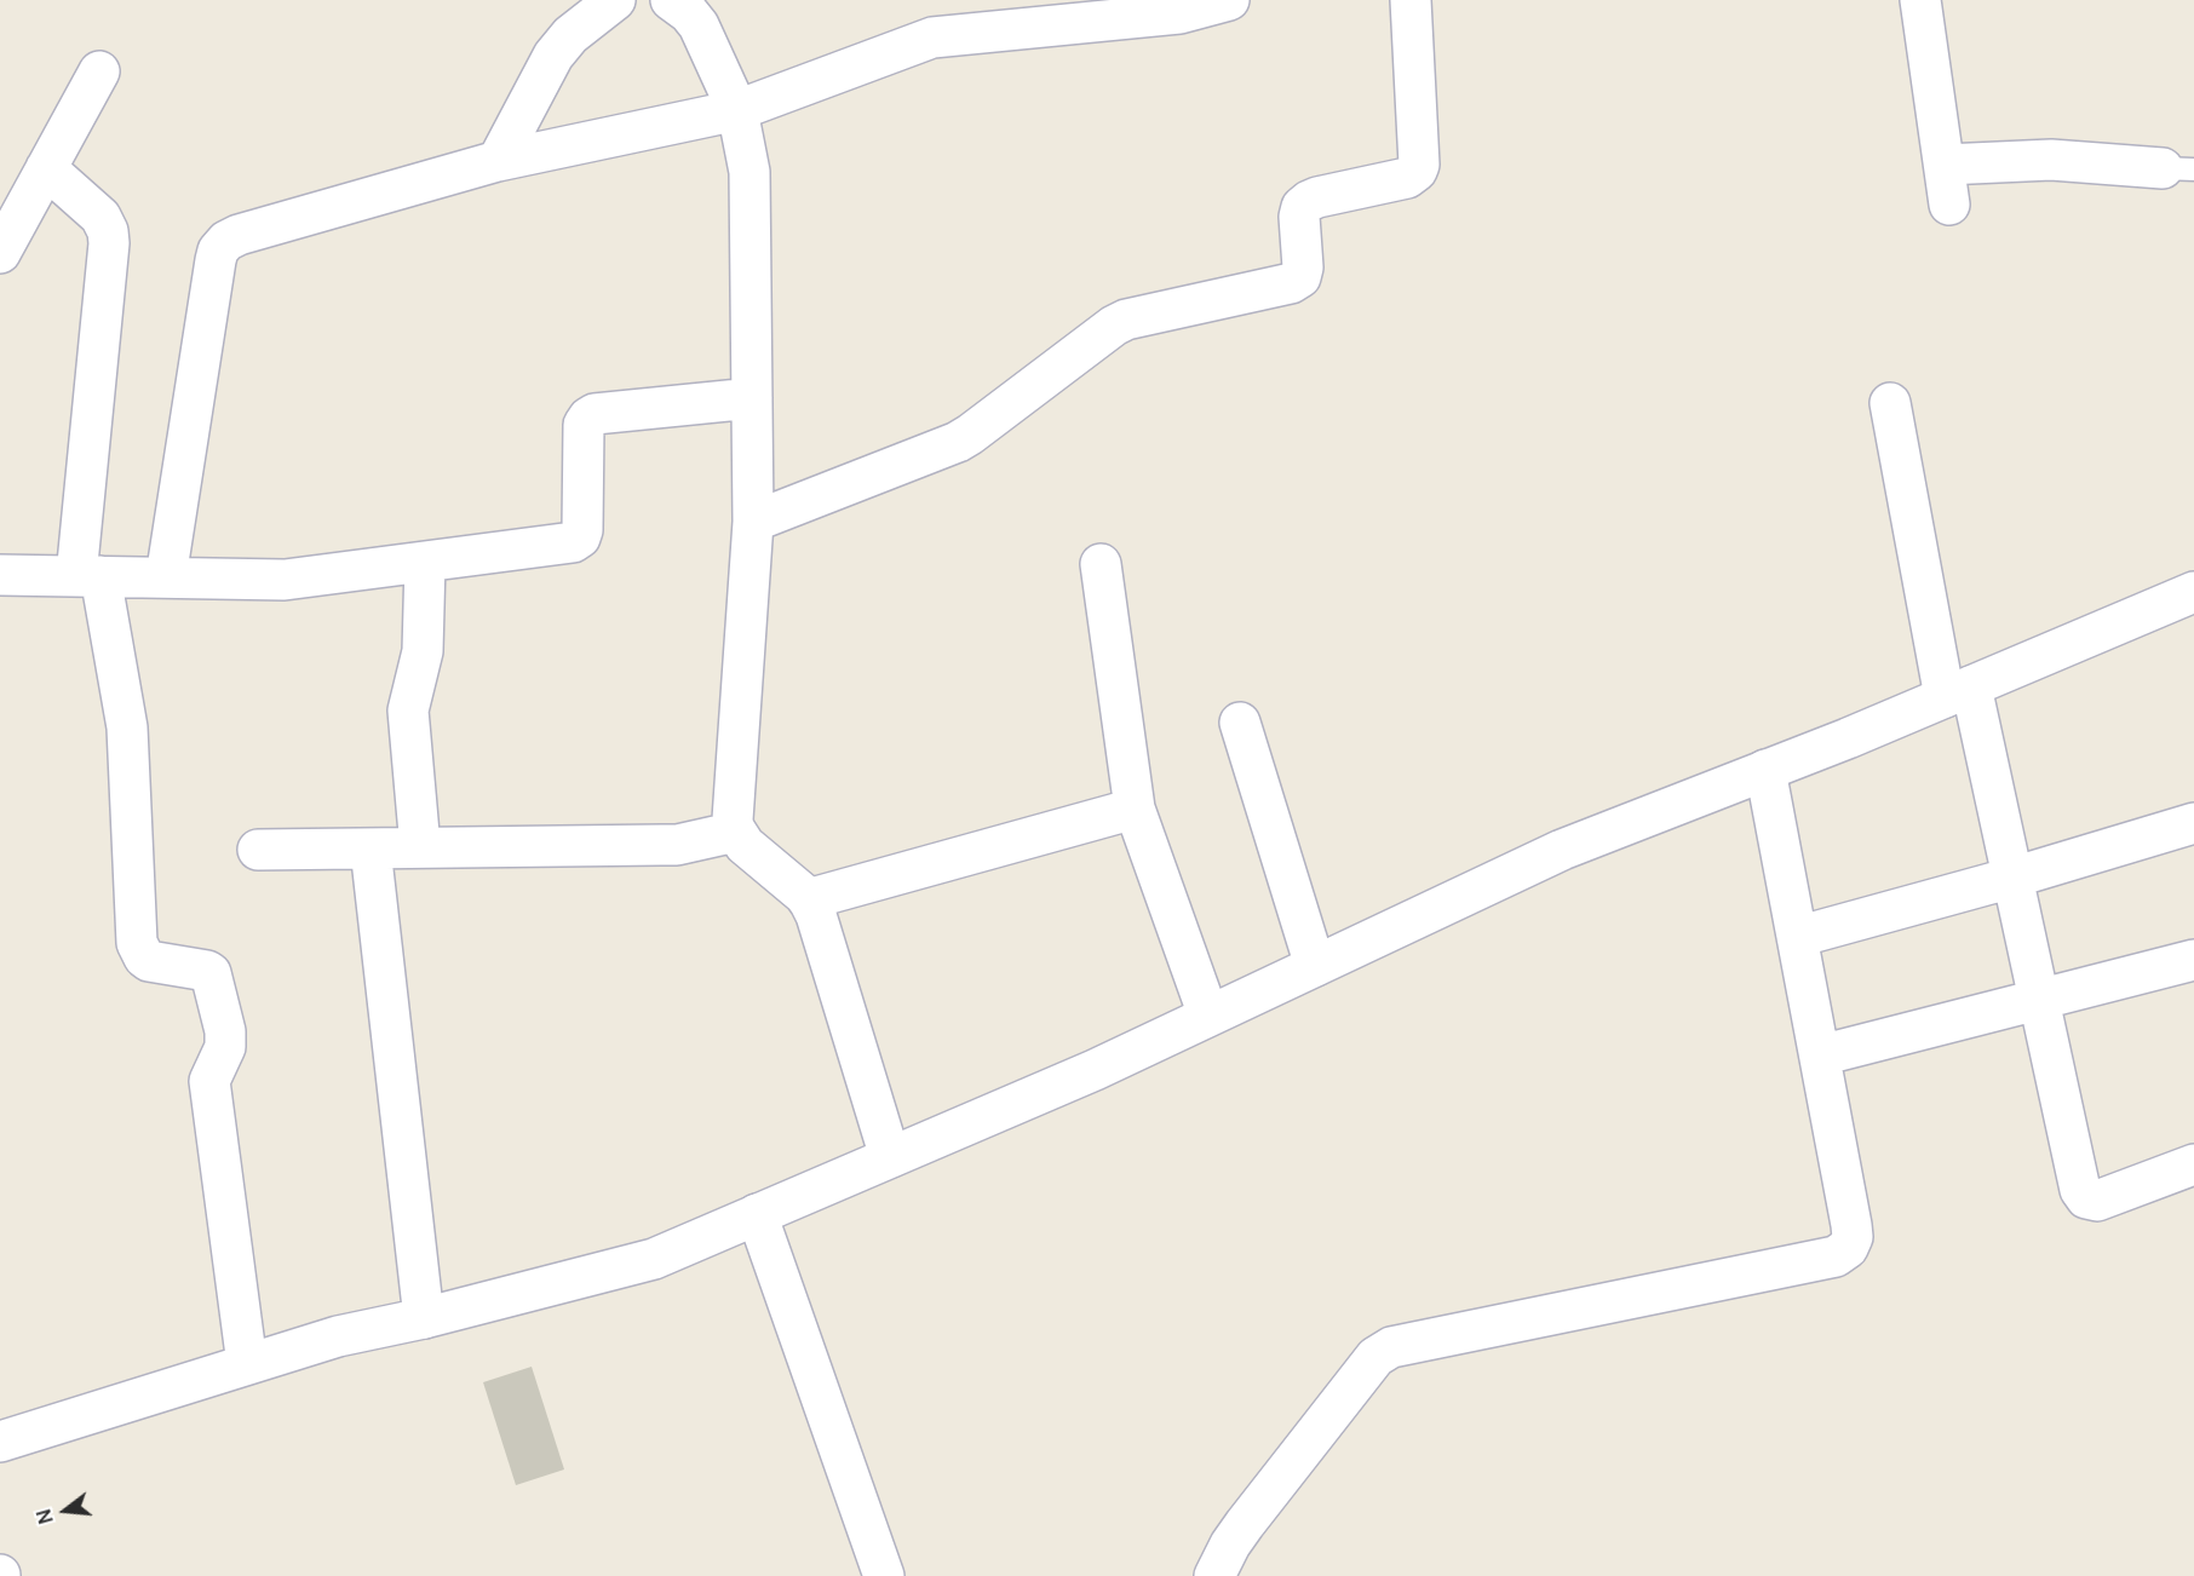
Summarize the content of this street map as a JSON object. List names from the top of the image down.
{
  "north": "left"
}
